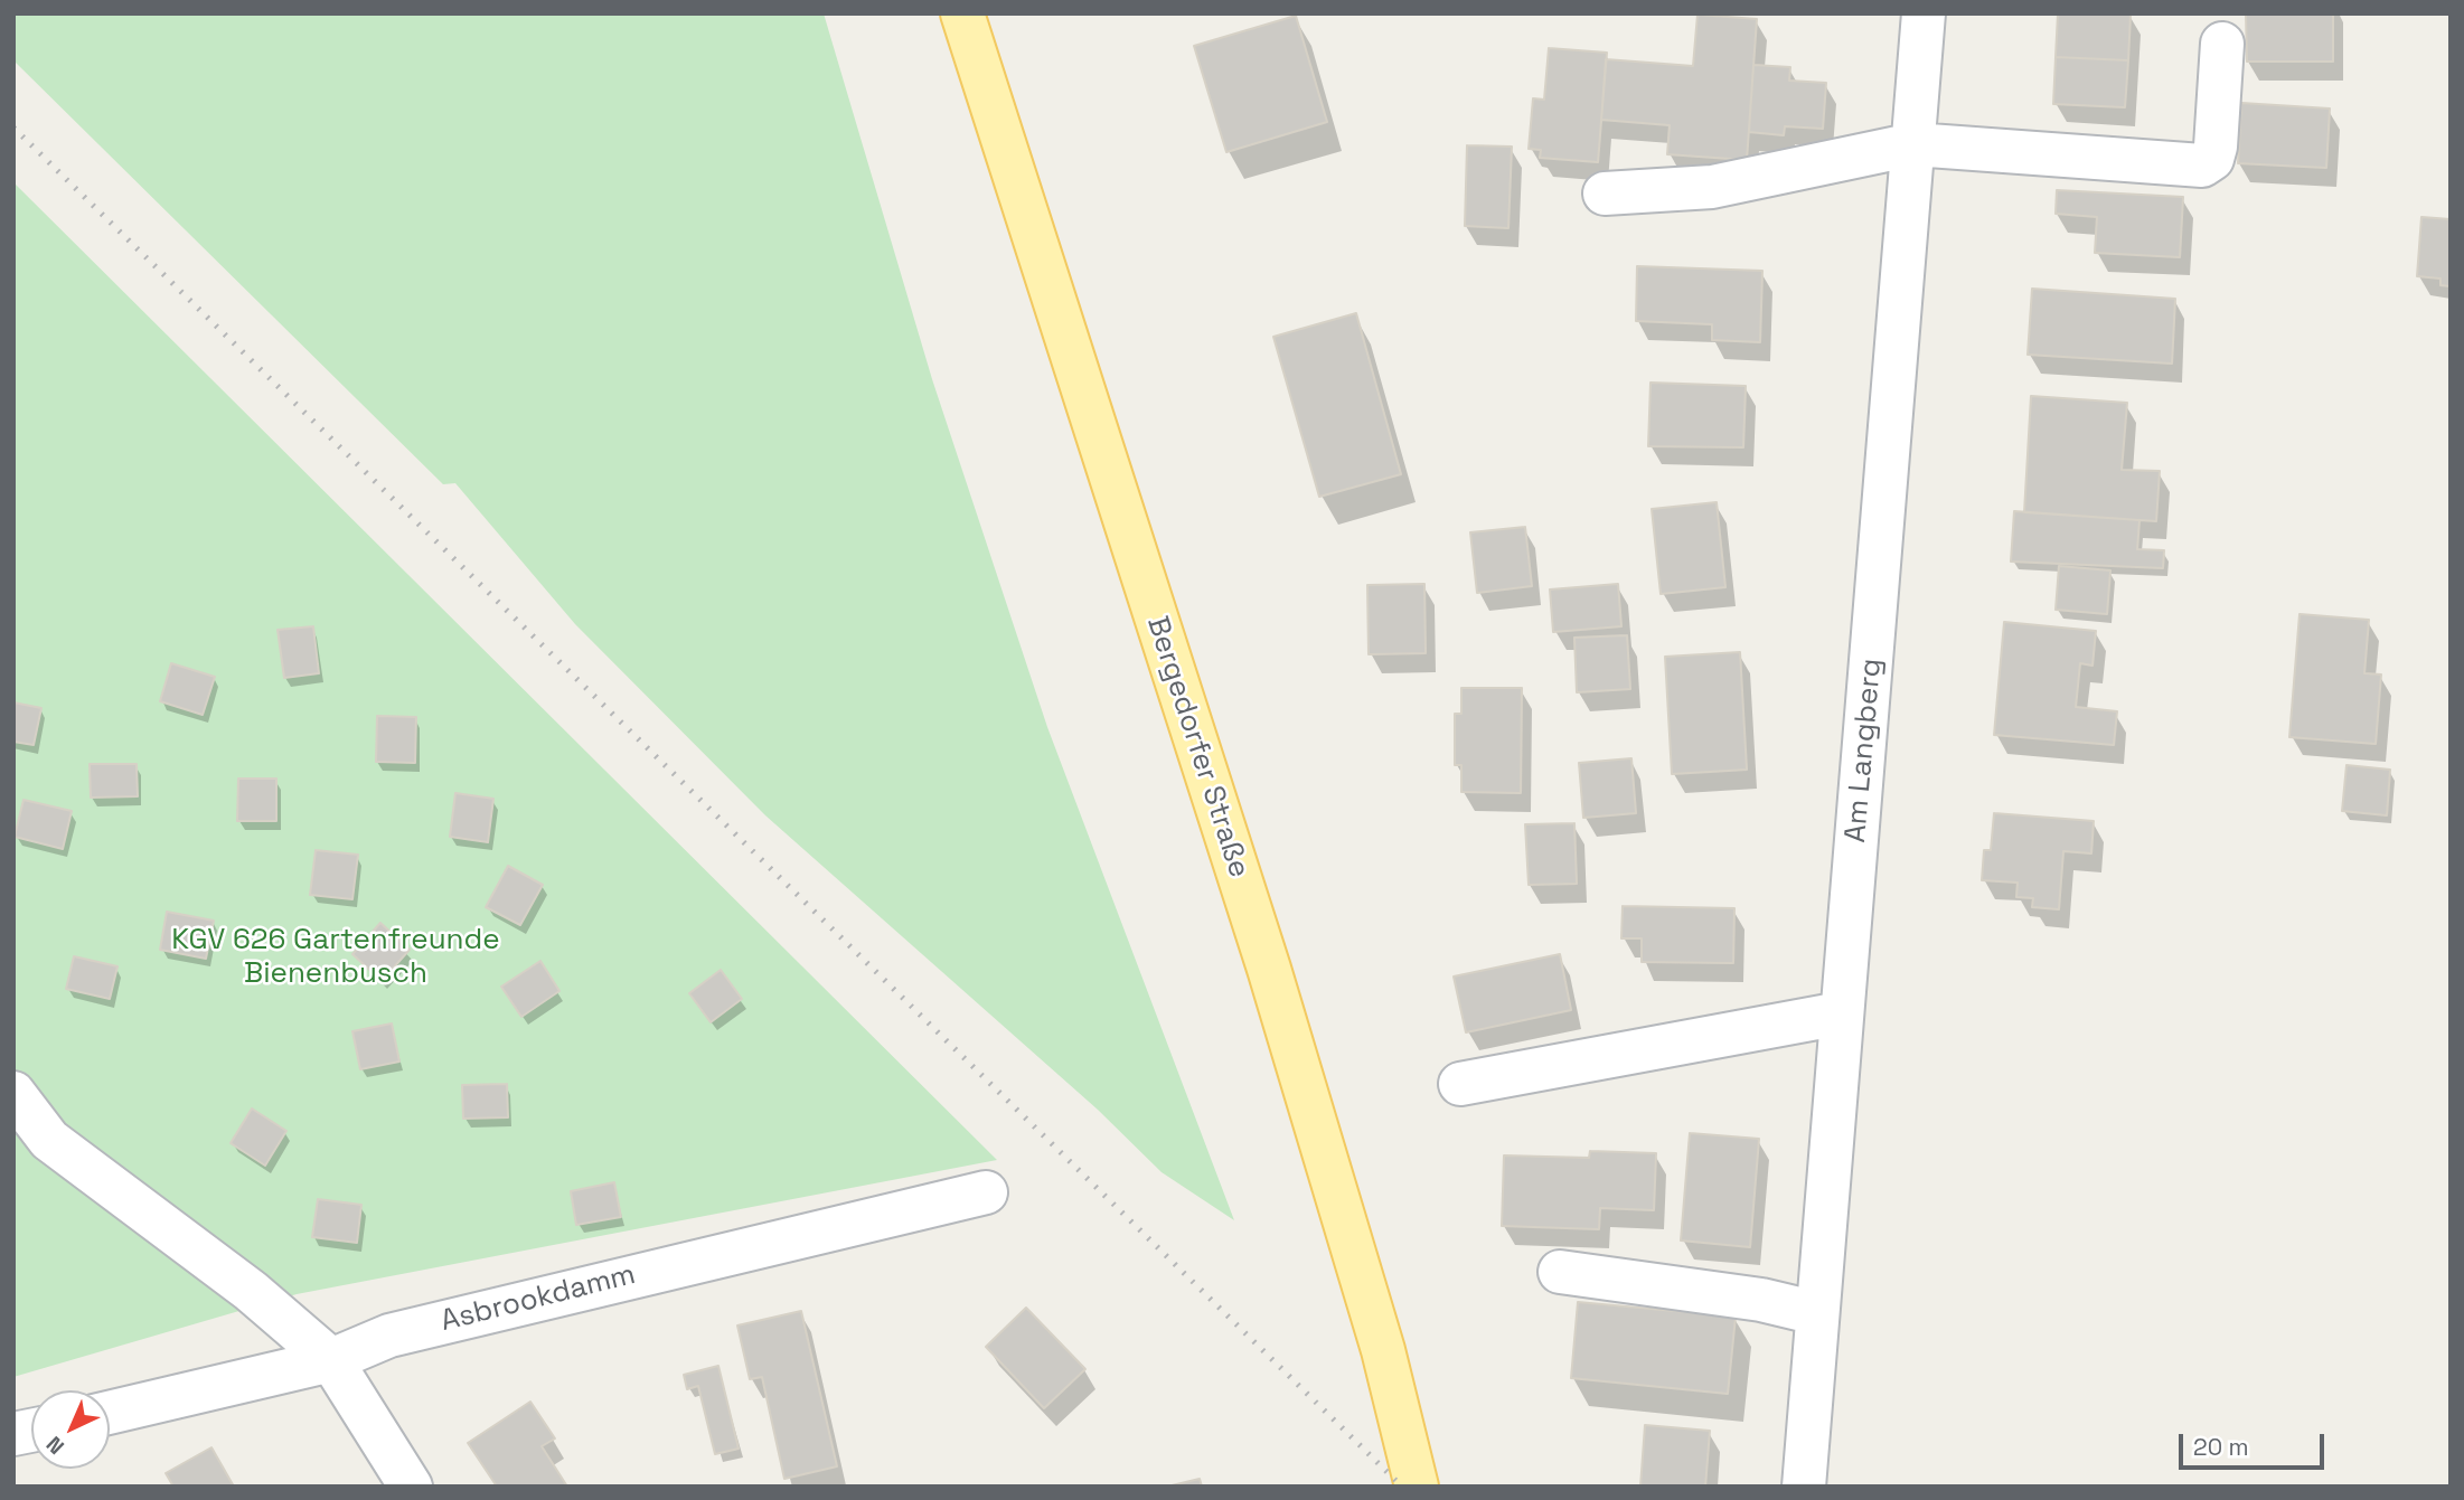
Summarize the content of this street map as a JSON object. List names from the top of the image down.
{
  "streets": {
    "main road": ["Bergedorfer Straße"],
    "street": ["Am Langberg", "Asbrookdamm"]
  },
  "parks": ["KGV 626 Gartenfreunde Bienenbusch"],
  "scale_bar": "20 m",
  "north": "bottom left"
}
